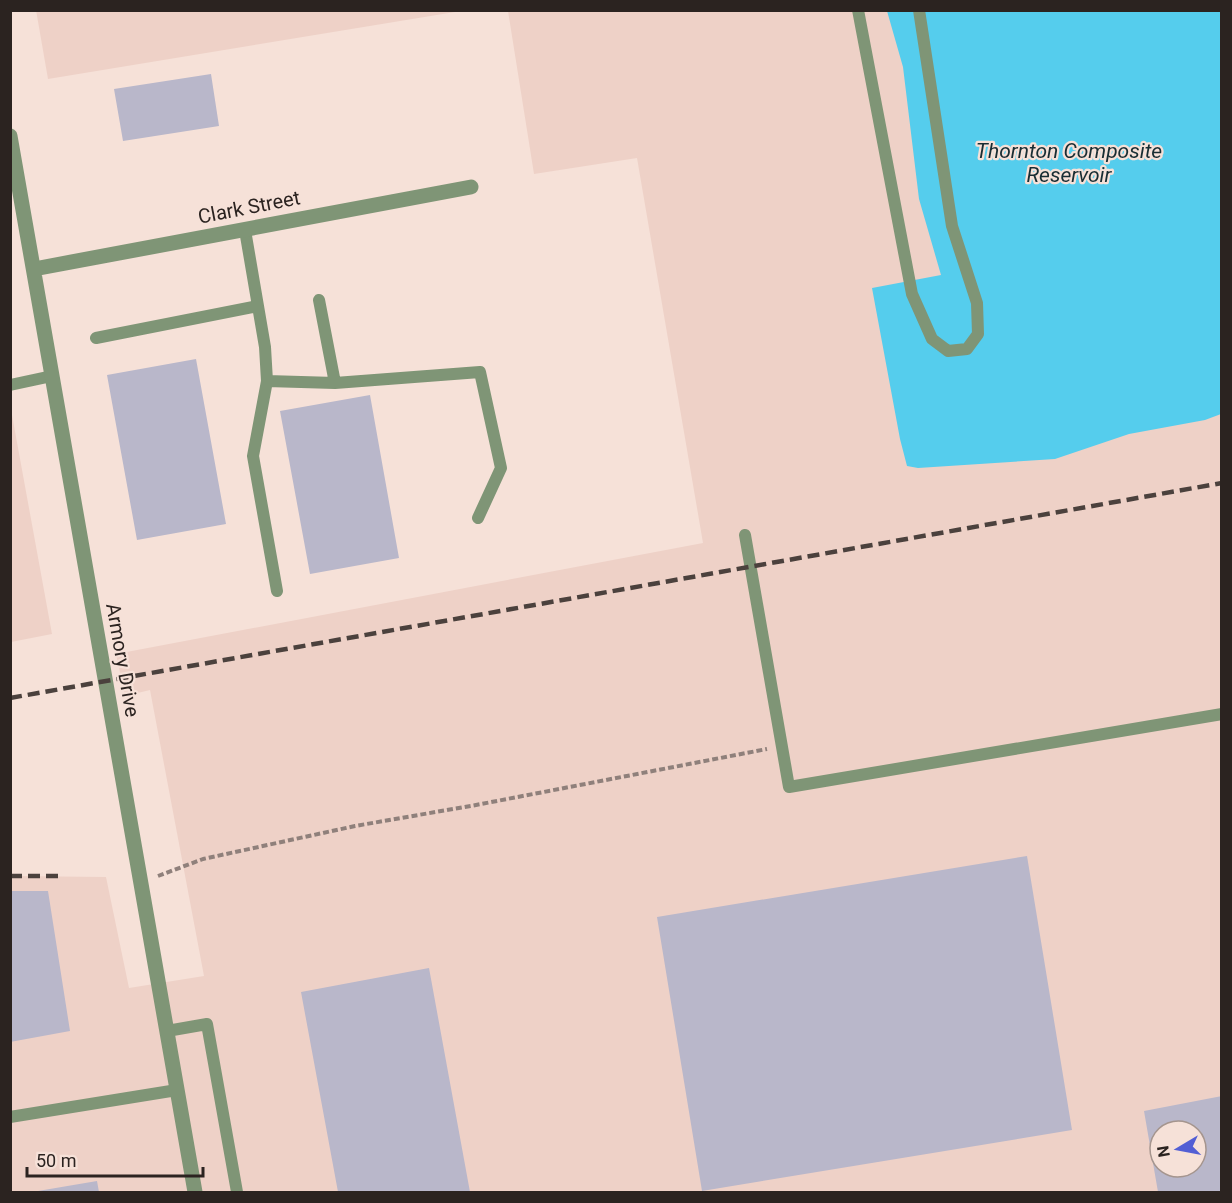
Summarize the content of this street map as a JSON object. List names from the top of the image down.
{
  "streets": {
    "street": ["Clark Street", "Armory Drive"]
  },
  "crossings": [
    ["Clark Street", "Armory Drive"]
  ],
  "water": ["Thornton Composite Reservoir"],
  "scale_bar": "50 m",
  "north": "left"
}
